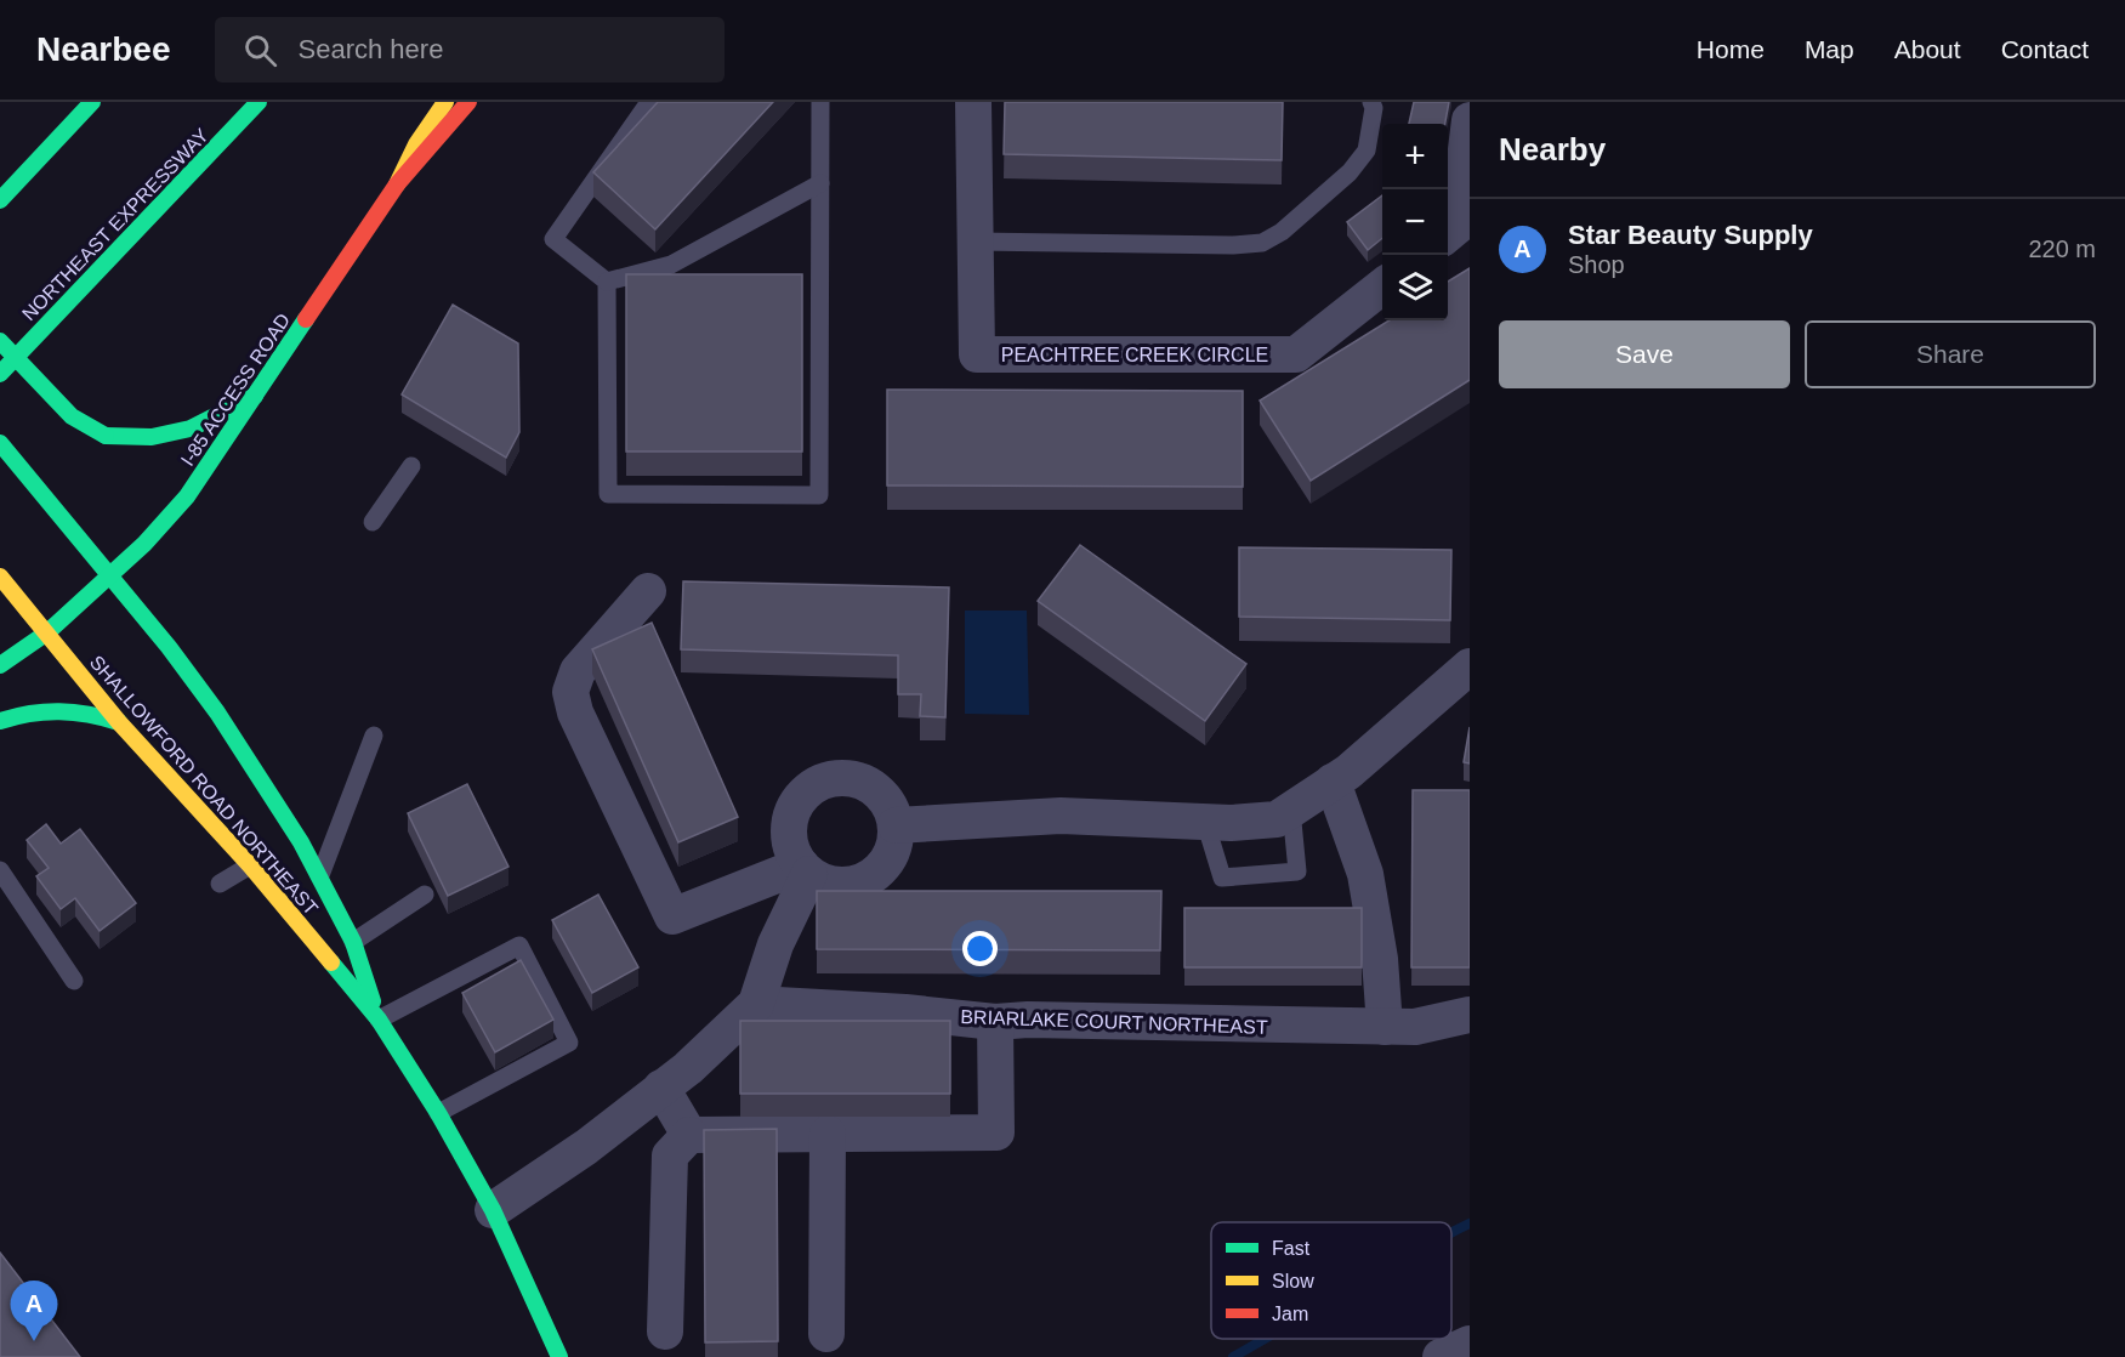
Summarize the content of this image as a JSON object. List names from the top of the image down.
{
  "streets": {
    "main road": ["NORTHEAST EXPRESSWAY", "I-85 ACCESS ROAD", "SHALLOWFORD ROAD NORTHEAST"],
    "street": ["PEACHTREE CREEK CIRCLE", "BRIARLAKE COURT NORTHEAST"]
  },
  "crossings": [
    ["I-85 ACCESS ROAD", "SHALLOWFORD ROAD NORTHEAST"]
  ],
  "legend": ["Fast", "Slow", "Jam"],
  "page": {
    "header": "Nearbee",
    "search": "Search here",
    "nav": [
      "Home",
      "Map",
      "About",
      "Contact"
    ],
    "heading": "Nearby",
    "map_buttons": ["+", "−"],
    "list": [
      {
        "mark": "A",
        "name": "Star Beauty Supply",
        "note": "Shop",
        "value": "220 m"
      }
    ],
    "buttons": ["Save", "Share"],
    "pins": "A"
  }
}
